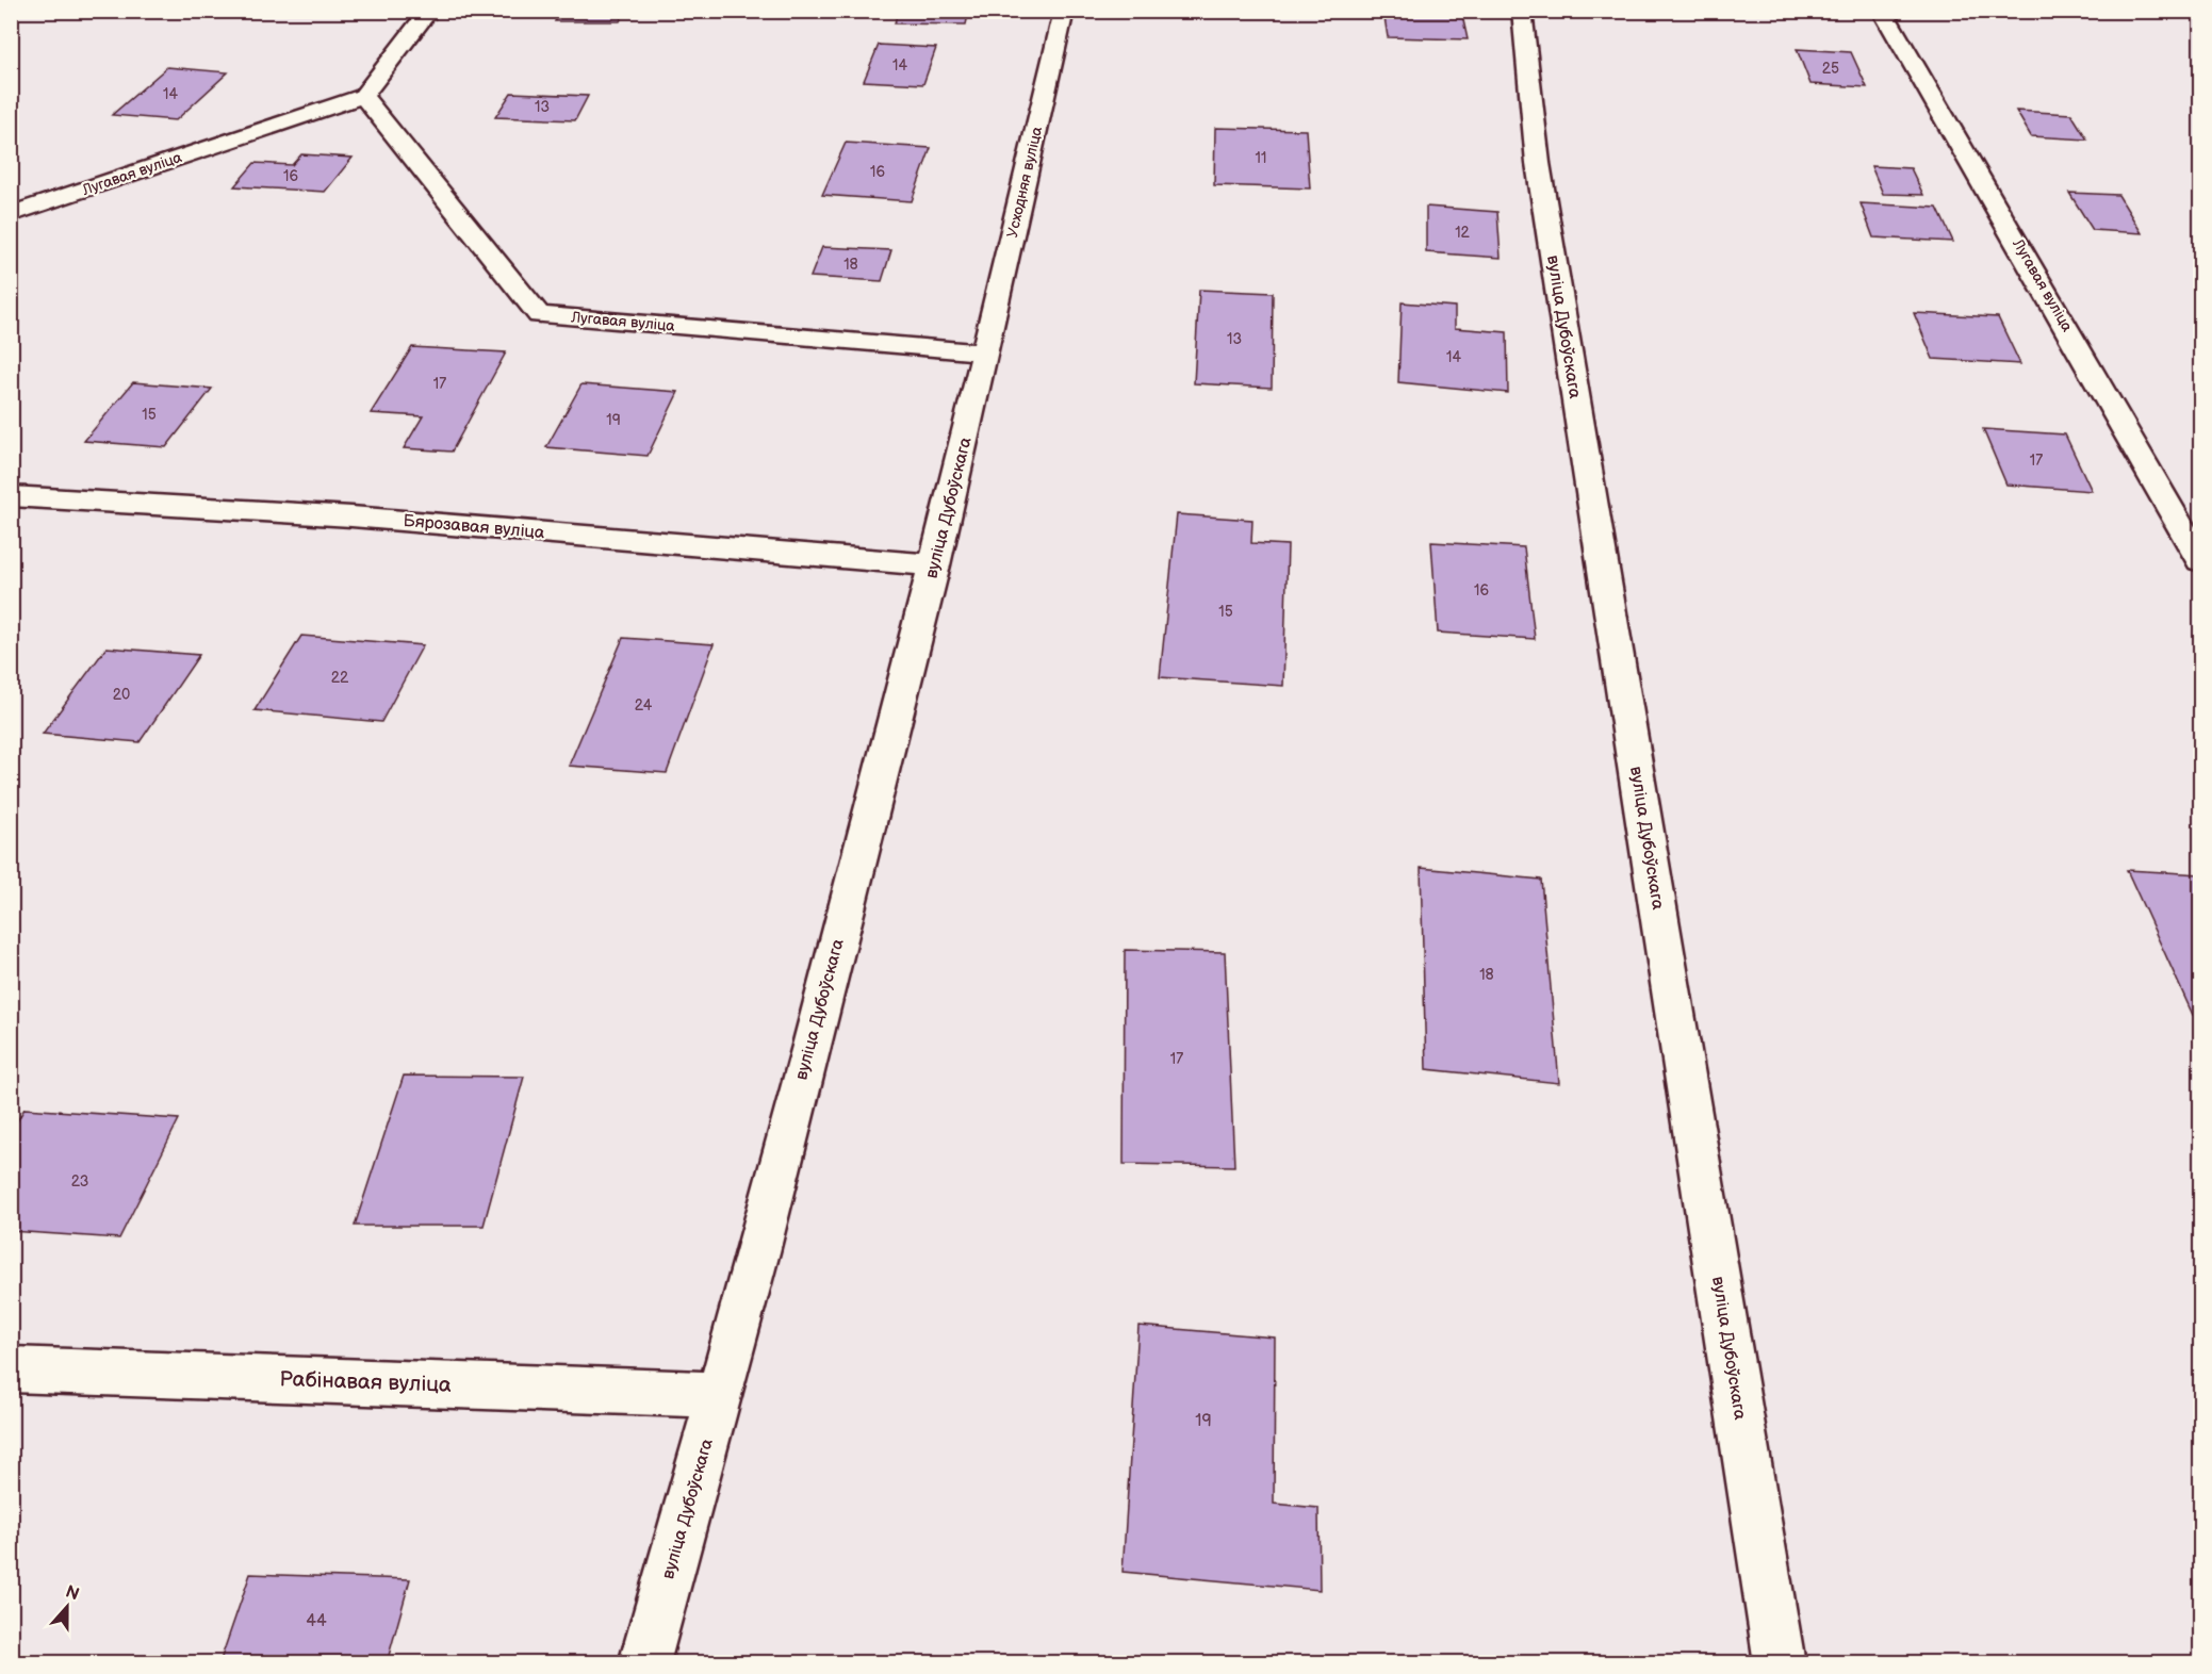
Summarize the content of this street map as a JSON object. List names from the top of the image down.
{
  "streets": {
    "street": [
      "Лугавая вуліца",
      "Усходняя вуліца",
      "вуліца Дубоўскага",
      "Бярозавая вуліца",
      "Рабінавая вуліца"
    ]
  },
  "crossings": [
    ["Лугавая вуліца", "Усходняя вуліца"],
    ["Лугавая вуліца", "вуліца Дубоўскага"],
    ["Усходняя вуліца", "вуліца Дубоўскага"],
    ["вуліца Дубоўскага", "Бярозавая вуліца"],
    ["вуліца Дубоўскага", "Рабінавая вуліца"]
  ],
  "house_numbers": [
    "14",
    "25",
    "14",
    "13",
    "11",
    "16",
    "16",
    "12",
    "18",
    "13",
    "14",
    "17",
    "15",
    "19",
    "17",
    "16",
    "15",
    "22",
    "20",
    "24",
    "18",
    "17",
    "23",
    "19",
    "44"
  ],
  "north": "top"
}
